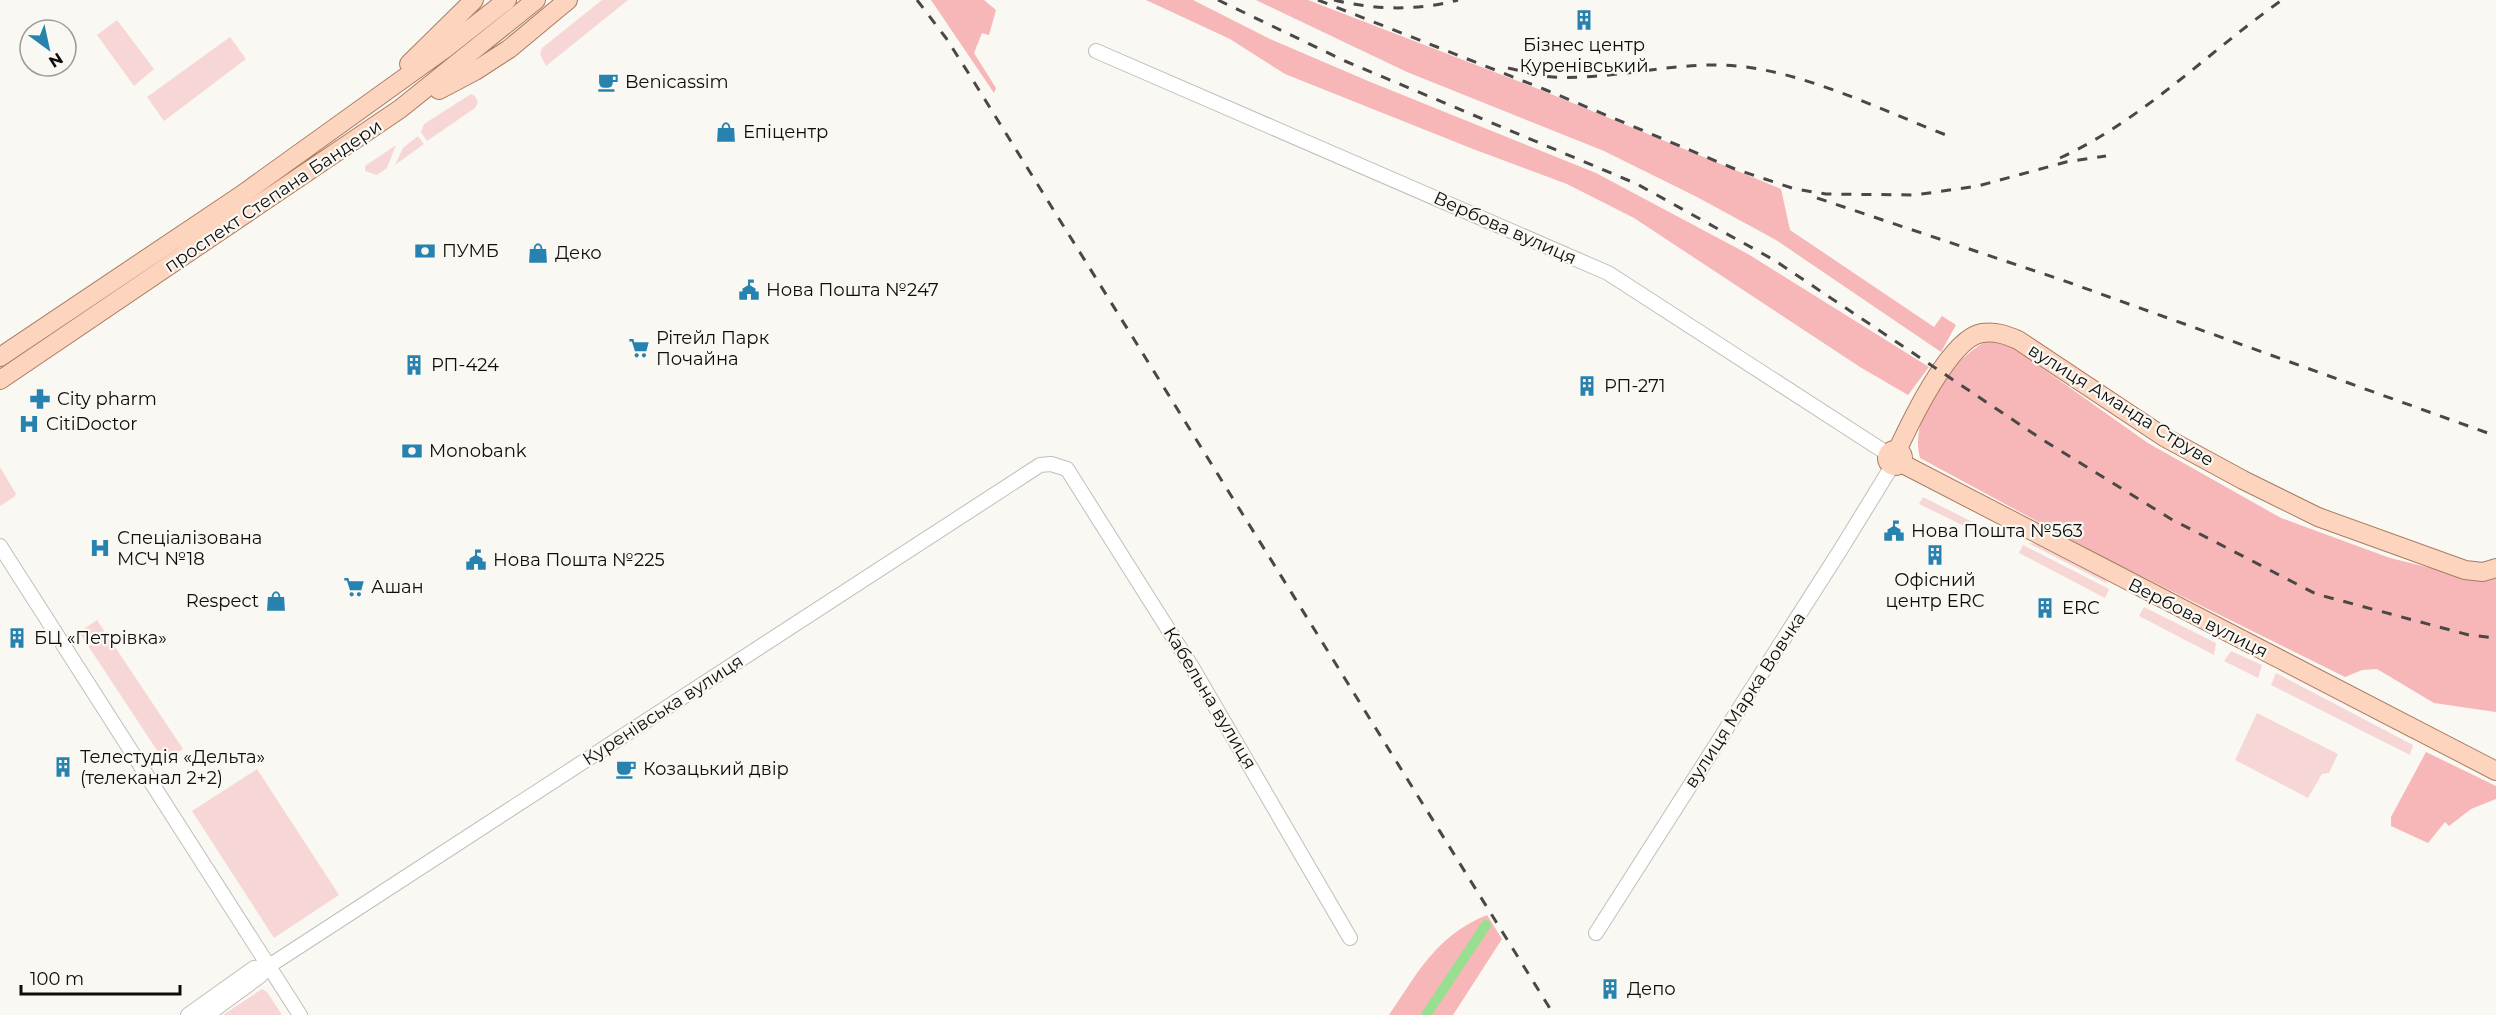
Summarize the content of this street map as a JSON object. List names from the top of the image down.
{
  "streets": {
    "main road": ["проспект Степана Бандери", "Вербова вулиця", "вулиця Аманда Струве"],
    "street": ["Кабельна вулиця", "вулиця Марка Вовчка", "Куренівська вулиця"]
  },
  "crossings": [
    ["Вербова вулиця", "вулиця Аманда Струве"],
    ["Вербова вулиця", "вулиця Марка Вовчка"],
    ["вулиця Аманда Струве", "вулиця Марка Вовчка"],
    ["Кабельна вулиця", "Куренівська вулиця"]
  ],
  "places": {
    "building": [
      "Бізнес центр Куренівський",
      "РП-424",
      "РП-271",
      "Офісний центр ERC",
      "ERC",
      "БЦ «Петрівка»",
      "Телестудія «Дельта» (телеканал 2+2)",
      "Депо"
    ],
    "cafe": ["Benicassim", "Козацький двір"],
    "shop": ["Епіцентр", "Деко", "Respect"],
    "bank": ["ПУМБ", "Monobank"],
    "public building": ["Нова Пошта №247", "Нова Пошта №563", "Нова Пошта №225"],
    "supermarket": ["Рітейл Парк Почайна", "Ашан"],
    "pharmacy": ["City pharm"],
    "hospital": ["CitiDoctor", "Спеціалізована МСЧ №18"]
  },
  "scale_bar": "100 m",
  "north": "bottom right"
}
